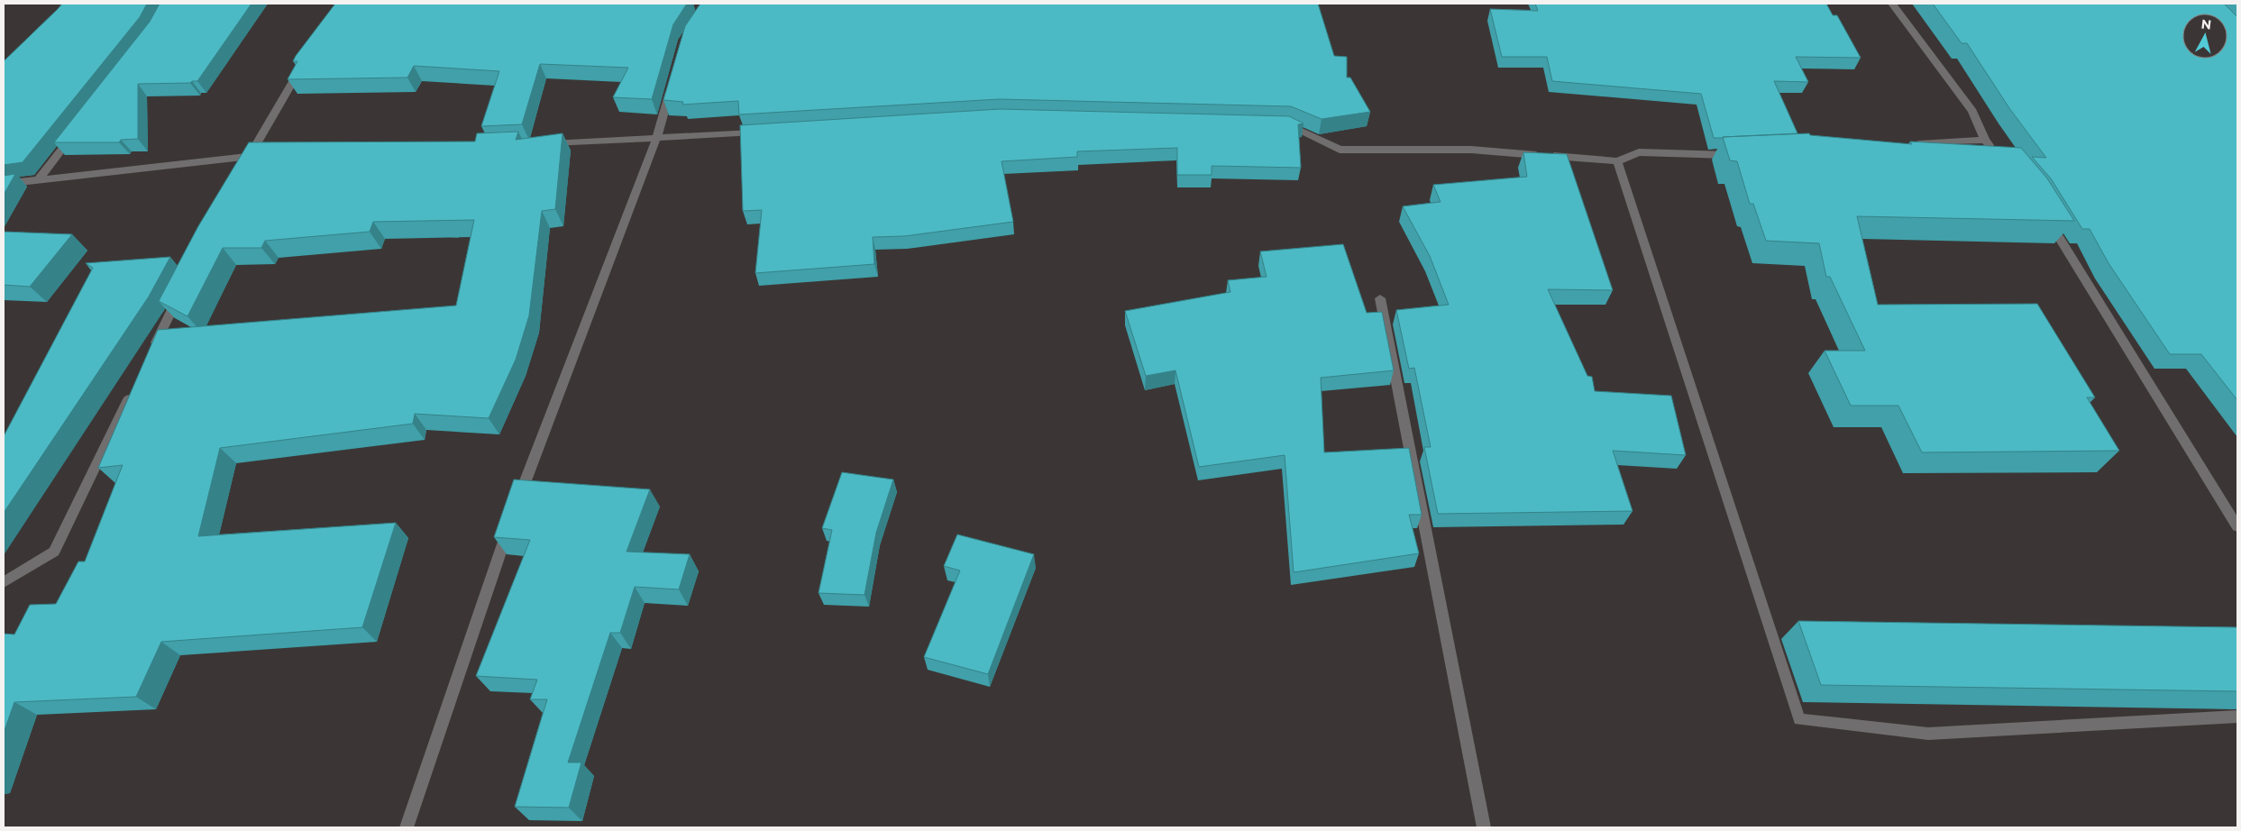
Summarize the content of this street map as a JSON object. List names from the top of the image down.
{
  "north": "top"
}
